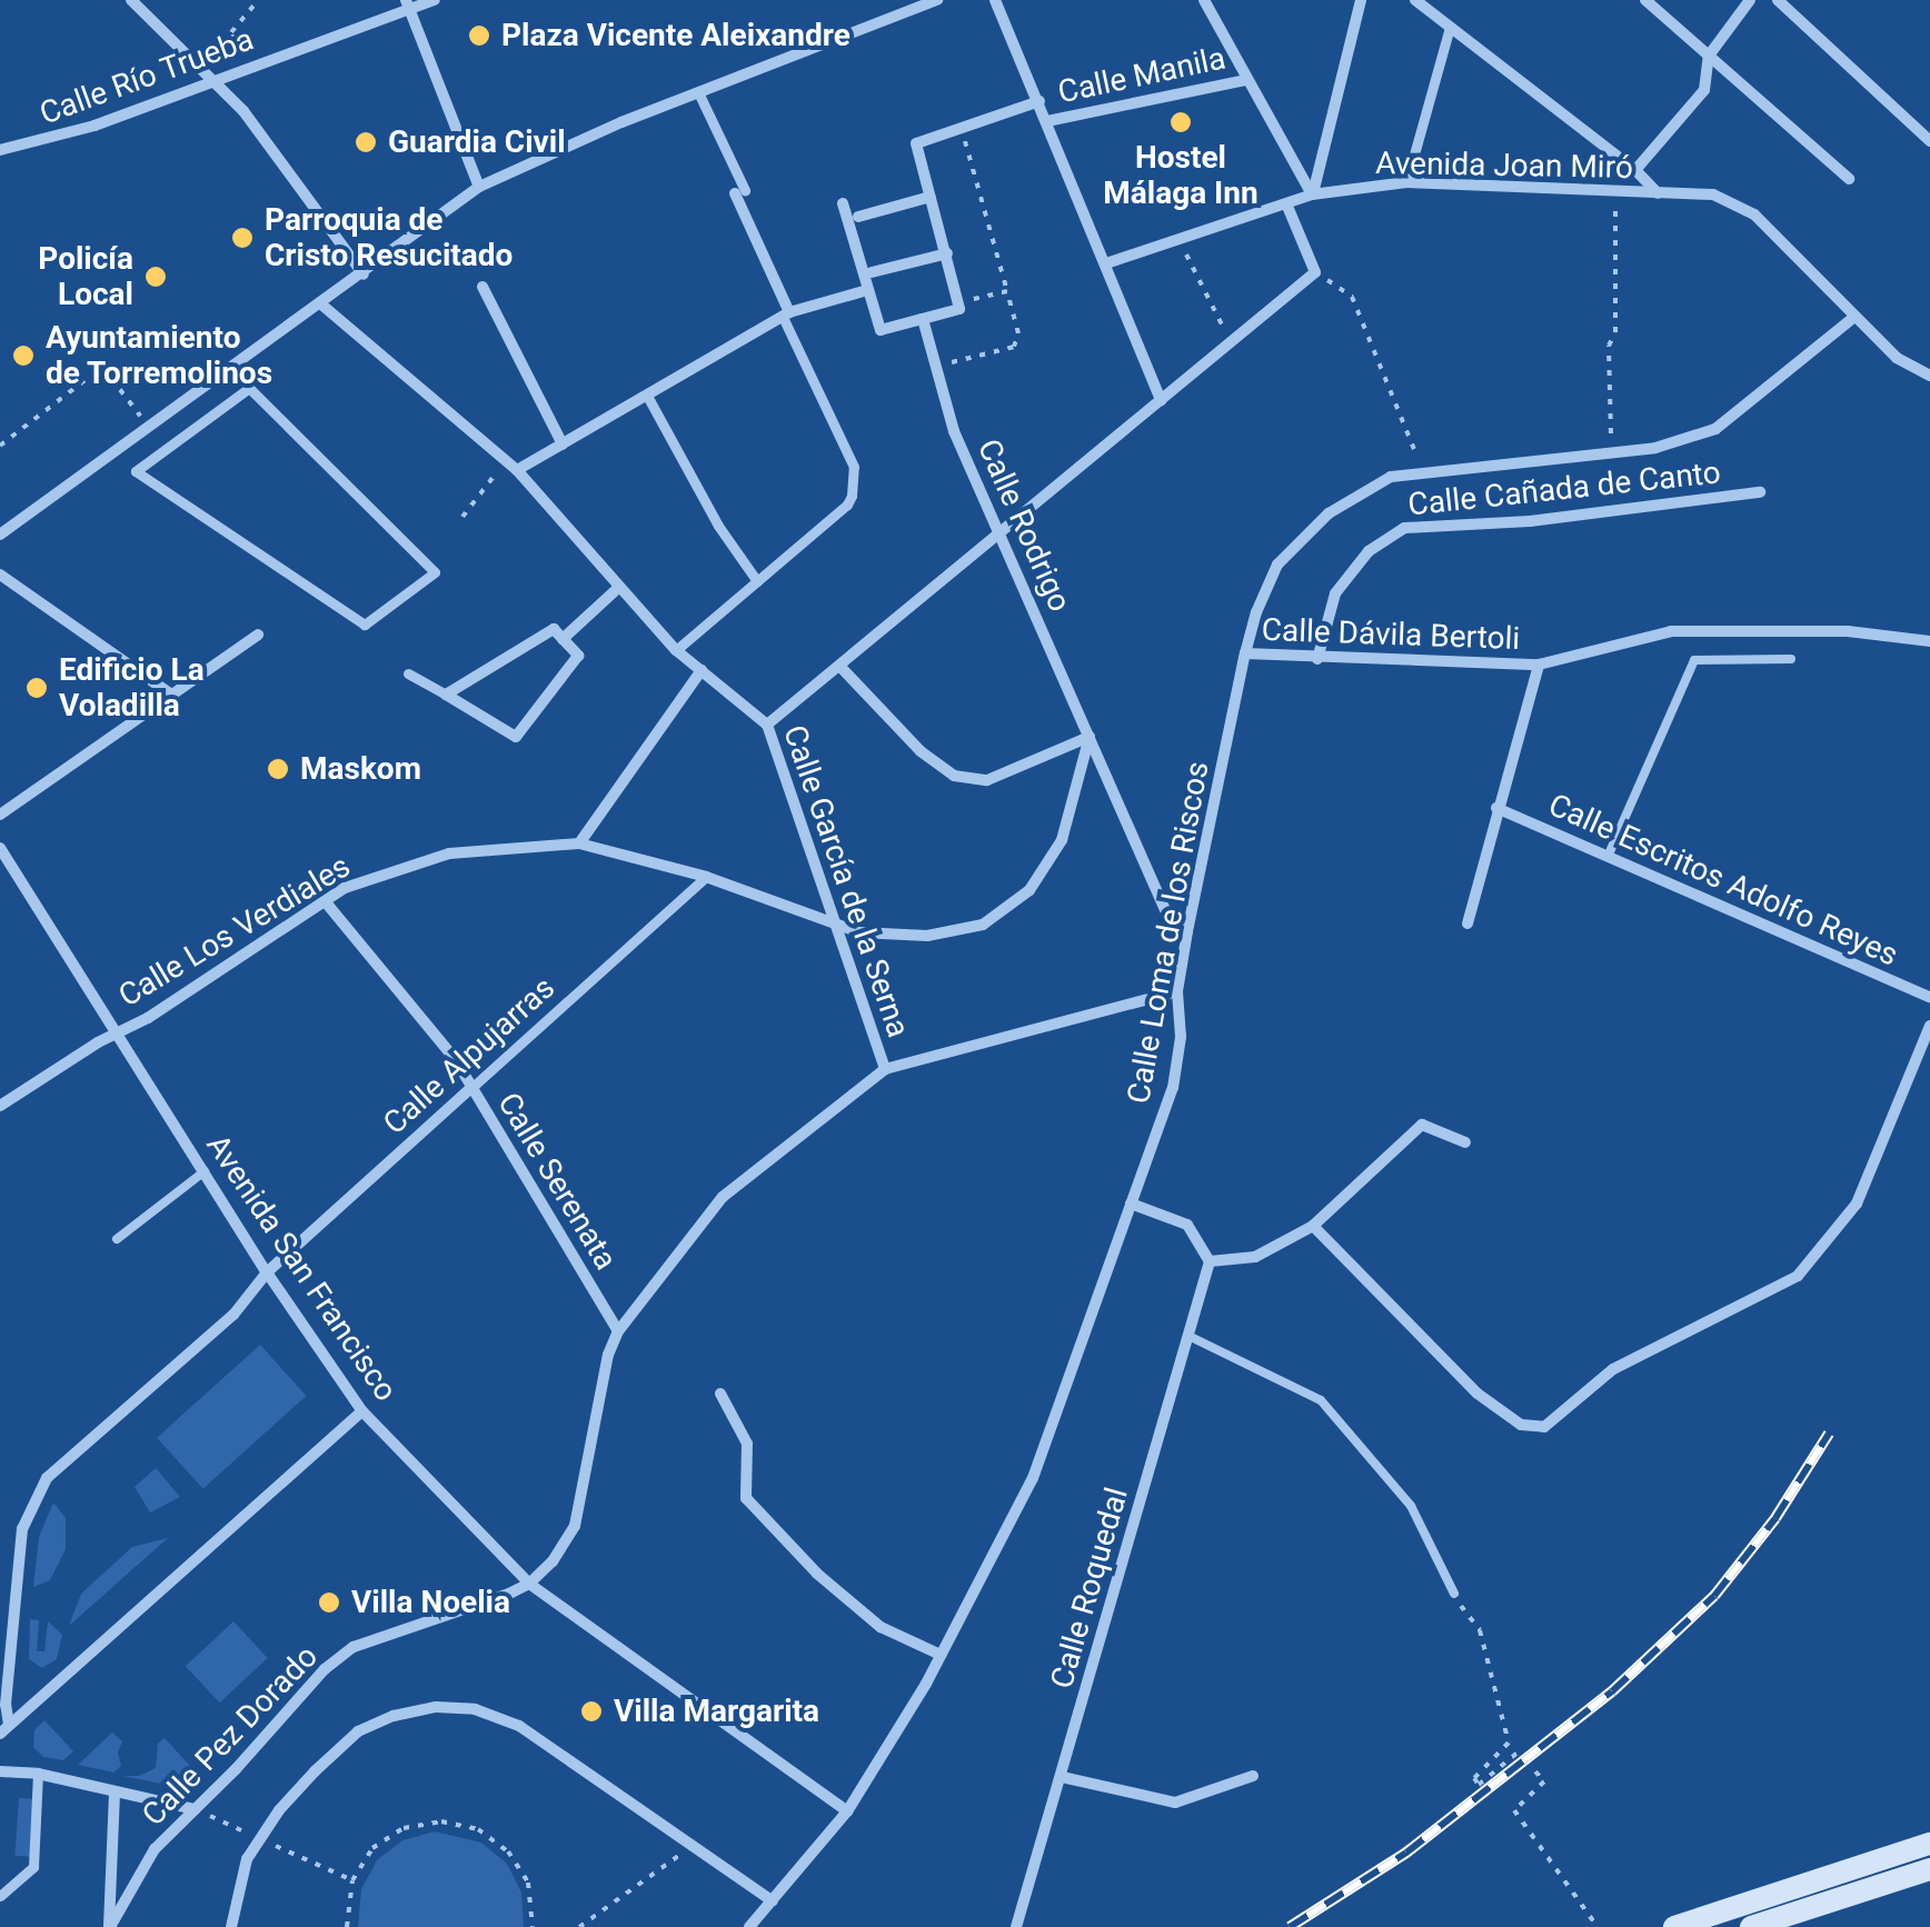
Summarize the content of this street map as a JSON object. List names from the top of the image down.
{
  "streets": {
    "street": [
      "Calle Manila",
      "Calle Río Trueba",
      "Avenida Joan Miró",
      "Calle Cañada de Canto",
      "Calle Rodrigo",
      "Calle Dávila Bertoli",
      "Calle Escritos Adolfo Reyes",
      "Calle García de la Serna",
      "Calle Los Verdiales",
      "Calle Loma de los Riscos",
      "Calle Alpujarras",
      "Calle Serenata",
      "Avenida San Francisco",
      "Calle Roquedal",
      "Calle Pez Dorado"
    ]
  },
  "crossings": [
    ["Avenida Joan Miró", "Calle Loma de los Riscos"],
    ["Calle Cañada de Canto", "Calle Dávila Bertoli"],
    ["Calle Rodrigo", "Calle Los Verdiales"],
    ["Calle Rodrigo", "Calle Loma de los Riscos"],
    ["Calle Dávila Bertoli", "Calle Loma de los Riscos"],
    ["Calle García de la Serna", "Calle Los Verdiales"],
    ["Calle García de la Serna", "Calle Pez Dorado"],
    ["Calle Los Verdiales", "Calle Alpujarras"],
    ["Calle Los Verdiales", "Calle Serenata"],
    ["Calle Los Verdiales", "Avenida San Francisco"],
    ["Calle Loma de los Riscos", "Avenida San Francisco"],
    ["Calle Loma de los Riscos", "Calle Pez Dorado"],
    ["Calle Alpujarras", "Calle Serenata"],
    ["Calle Alpujarras", "Avenida San Francisco"],
    ["Calle Serenata", "Calle Pez Dorado"],
    ["Avenida San Francisco", "Calle Pez Dorado"]
  ],
  "places": [
    "Plaza Vicente Aleixandre",
    "Hostel Málaga Inn",
    "Guardia Civil",
    "Parroquia de Cristo Resucitado",
    "Policía Local",
    "Ayuntamiento de Torremolinos",
    "Edificio La Voladilla",
    "Maskom",
    "Villa Noelia",
    "Villa Margarita"
  ]
}
